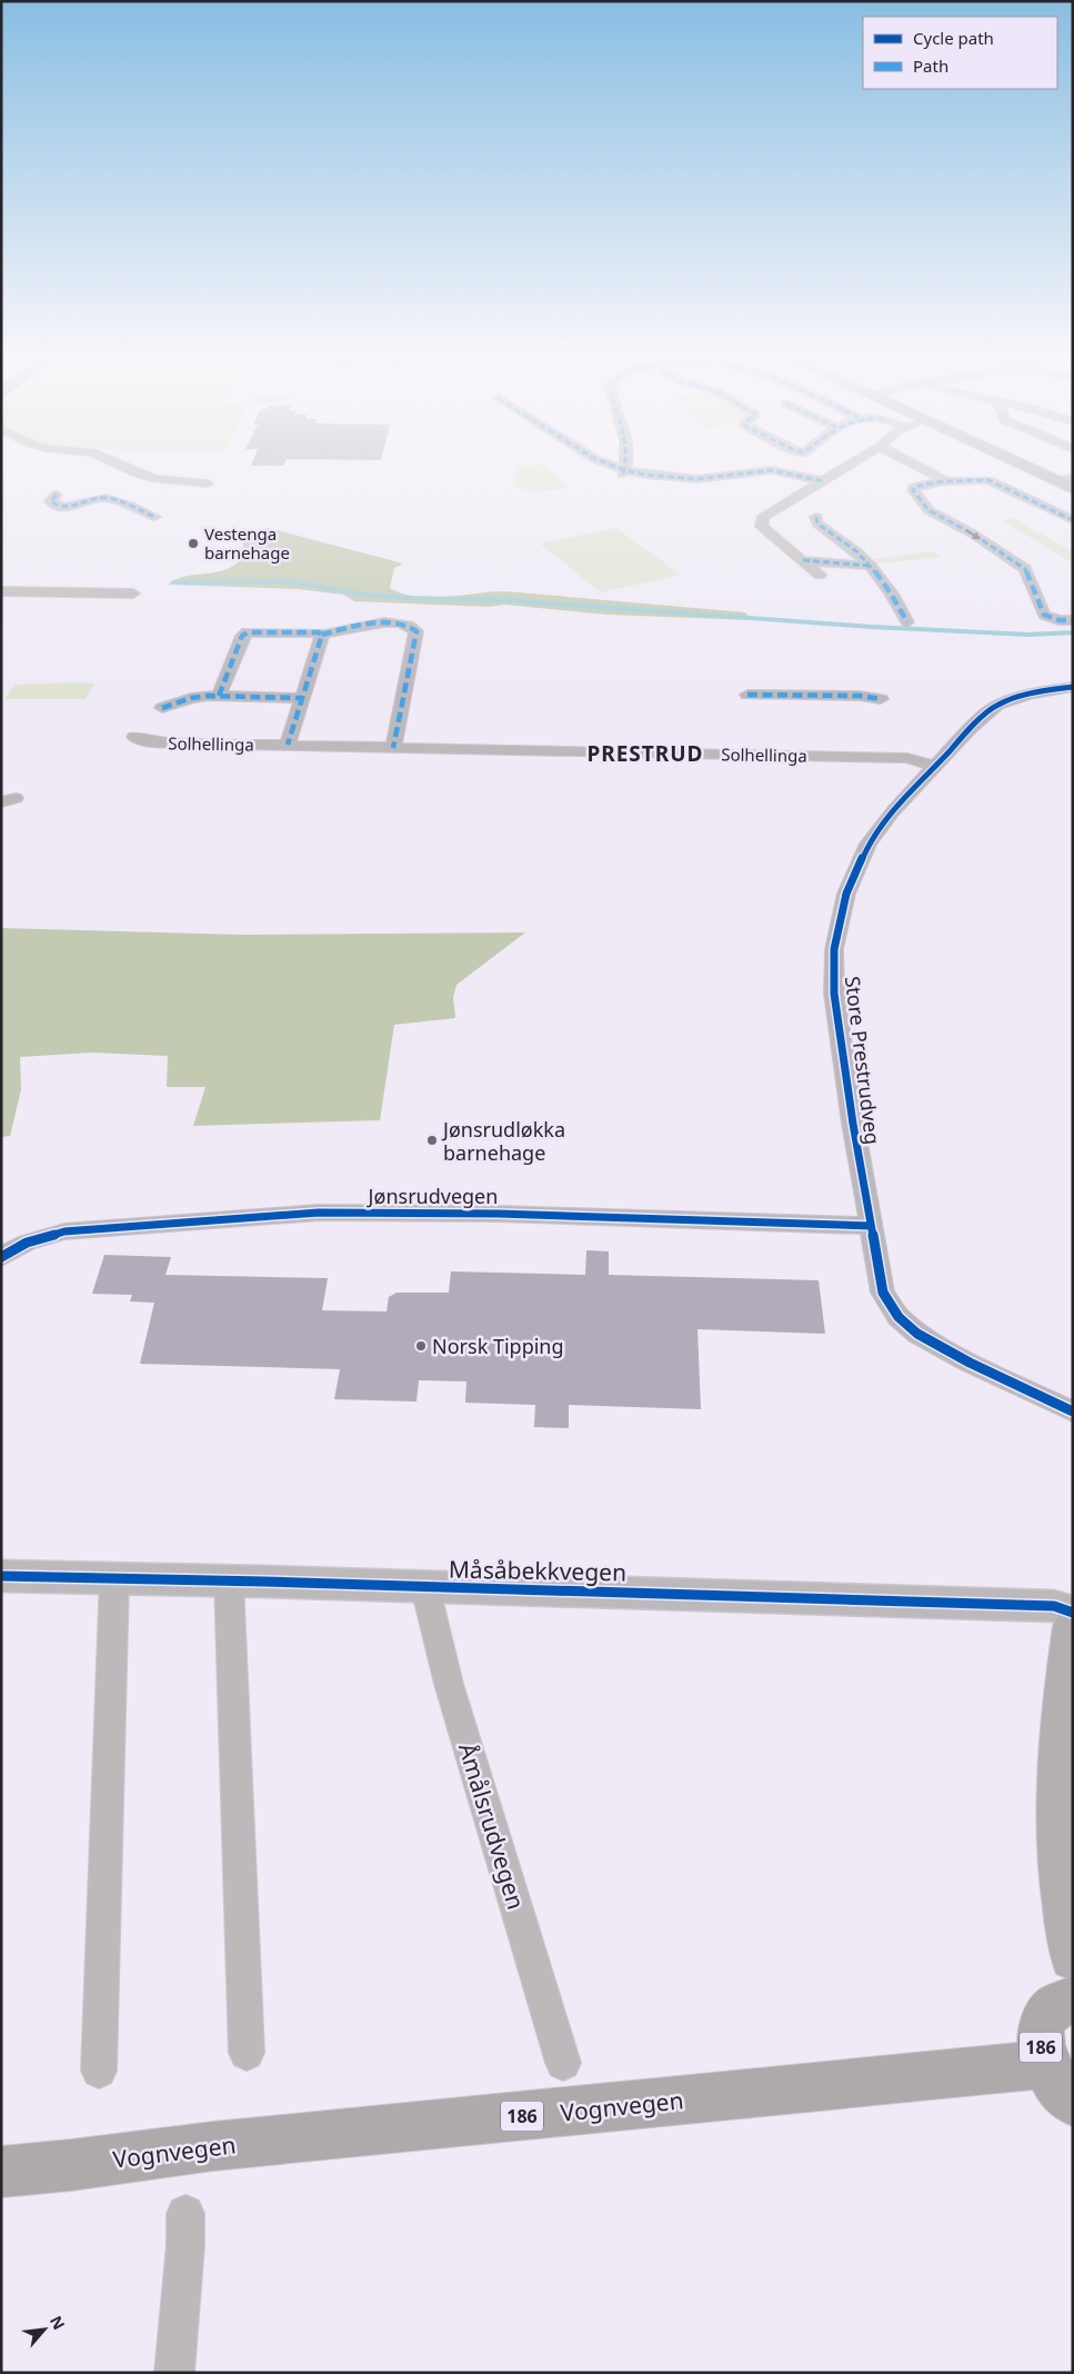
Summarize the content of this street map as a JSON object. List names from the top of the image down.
{
  "streets": {
    "main road": ["186", "Vognvegen"],
    "street": [
      "Solhellinga",
      "Store Prestrudveg",
      "Jønsrudvegen",
      "Måsåbekkvegen",
      "Åmålsrudvegen"
    ]
  },
  "crossings": [
    ["Solhellinga", "Store Prestrudveg"],
    ["Store Prestrudveg", "Jønsrudvegen"],
    ["Måsåbekkvegen", "Åmålsrudvegen"],
    ["186", "Vognvegen"]
  ],
  "districts": ["PRESTRUD"],
  "places": ["Vestenga barnehage", "Jønsrudløkka barnehage", "Norsk Tipping"],
  "legend": ["Cycle path", "Path"],
  "north": "top right"
}
